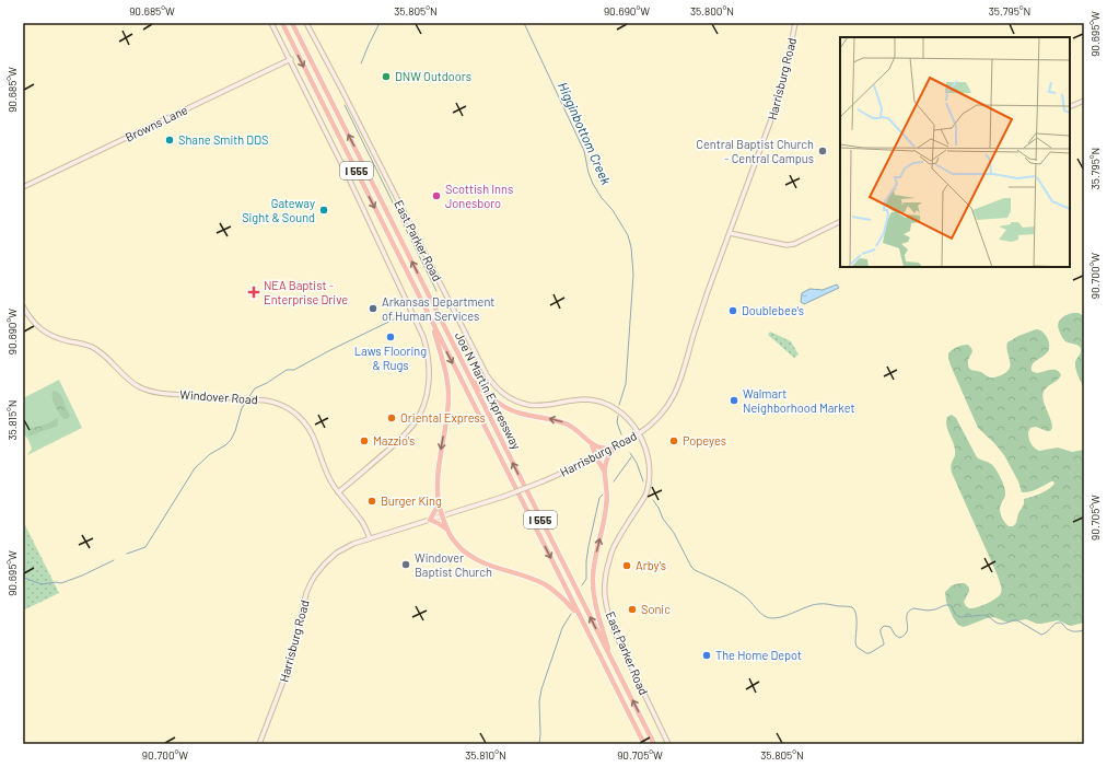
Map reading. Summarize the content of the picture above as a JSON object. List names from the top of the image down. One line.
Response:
{"streets":{"highway":["I 555","Joe N Martin Expressway"],"street":["Harrisburg Road","Browns Lane","East Parker Road","Windover Road"]},"crossings":[["Harrisburg Road","East Parker Road"],["Harrisburg Road","Windover Road"]],"water":["Higginbottom Creek"],"places":{"other":["DNW Outdoors","Shane Smith DDS","Central Baptist Church - Central Campus","Scottish Inns Jonesboro","Gateway Sight & Sound","Arkansas Department of Human Services","Doublebee's","Laws Flooring & Rugs","Walmart Neighborhood Market","Oriental Express","Mazzio's","Popeyes","Burger King","Windover Baptist Church","Arby's","Sonic","The Home Depot"],"health":["NEA Baptist - Enterprise Drive"]},"coordinates":["90.685°W","35.805°N","90.690°W","35.800°N","35.795°N","90.695°W","90.700°W","35.815°N","90.705°W","35.810°N"]}
